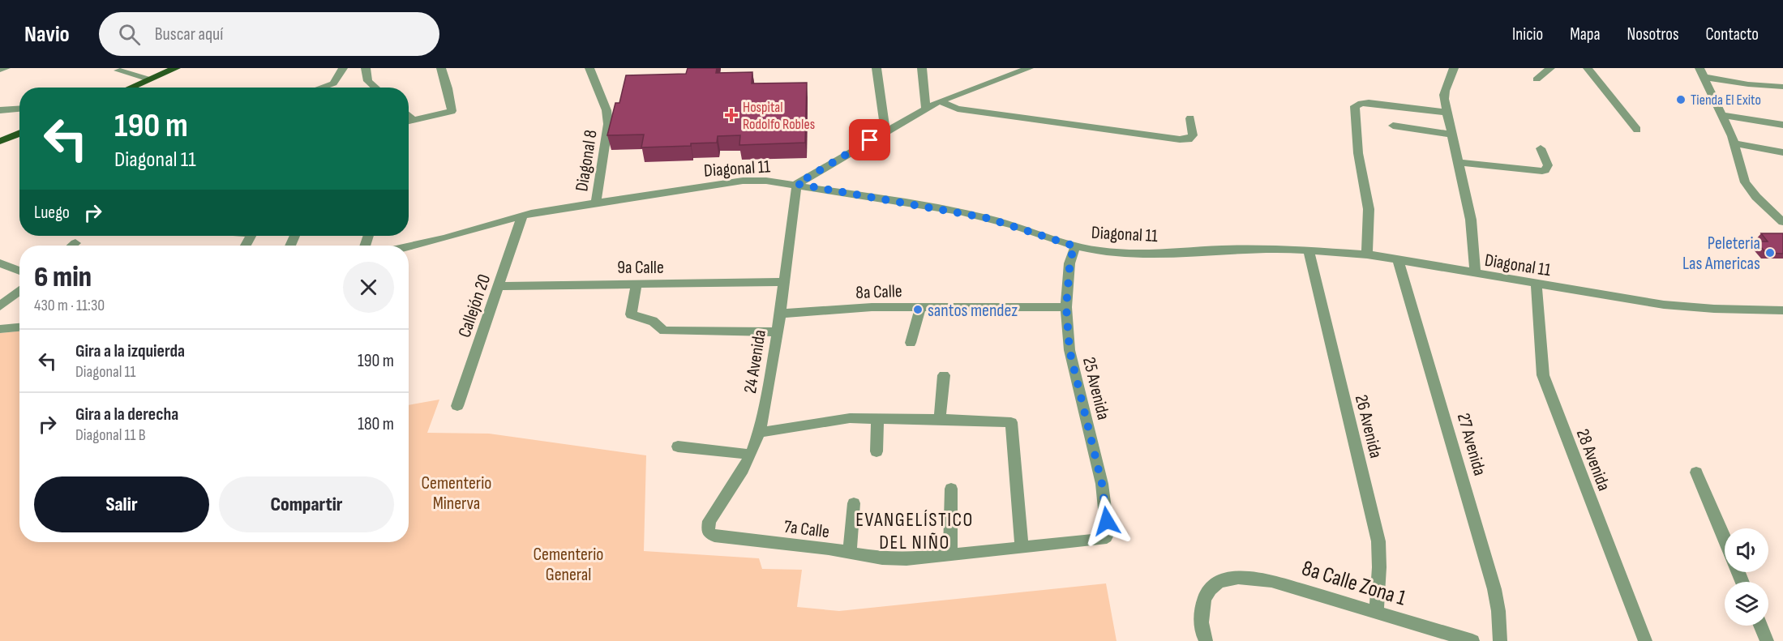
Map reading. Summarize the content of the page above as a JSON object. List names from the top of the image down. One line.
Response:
{"streets":{"street":["Diagonal 8","Diagonal 11","9a Calle","8a Calle","Callejón 20","24 Avenida","25 Avenida","26 Avenida","27 Avenida","28 Avenida","7a Calle","8a Calle Zona 1"]},"crossings":[["Diagonal 8","Diagonal 11"],["Diagonal 11","Callejón 20"],["Diagonal 11","24 Avenida"],["Diagonal 11","25 Avenida"],["Diagonal 11","26 Avenida"],["Diagonal 11","27 Avenida"],["Diagonal 11","28 Avenida"],["9a Calle","Callejón 20"],["9a Calle","24 Avenida"],["8a Calle","24 Avenida"],["8a Calle","25 Avenida"],["24 Avenida","7a Calle"],["25 Avenida","7a Calle"],["26 Avenida","8a Calle Zona 1"]],"districts":["EVANGELÍSTICO DEL NIÑO"],"parks":["Cementerio Minerva","Cementerio General"],"places":{"other":["Tienda El Exito","Peleteria Las Americas","santos mendez"],"health":["Hospital Rodolfo Robles"]},"page":{"header":"Navio","search":"Buscar aquí","nav":["Inicio","Mapa","Nosotros","Contacto"],"turn":["190 m","Diagonal 11"],"then":"Luego","heading":["6 min","430 m · 11:30"],"list":[{"name":"Gira a la izquierda","note":"Diagonal 11","value":"190 m"},{"name":"Gira a la derecha","note":"Diagonal 11 B","value":"180 m"}],"buttons":["Salir","Compartir"]}}
